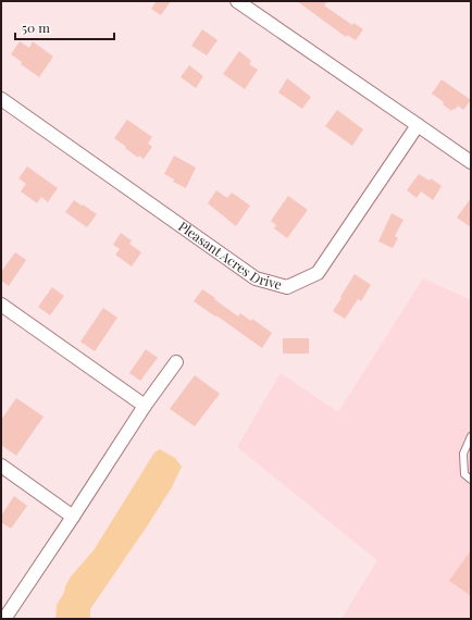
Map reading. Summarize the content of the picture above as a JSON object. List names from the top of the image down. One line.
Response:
{"streets":{"street":["Pleasant Acres Drive"]},"scale_bar":"50 m"}
